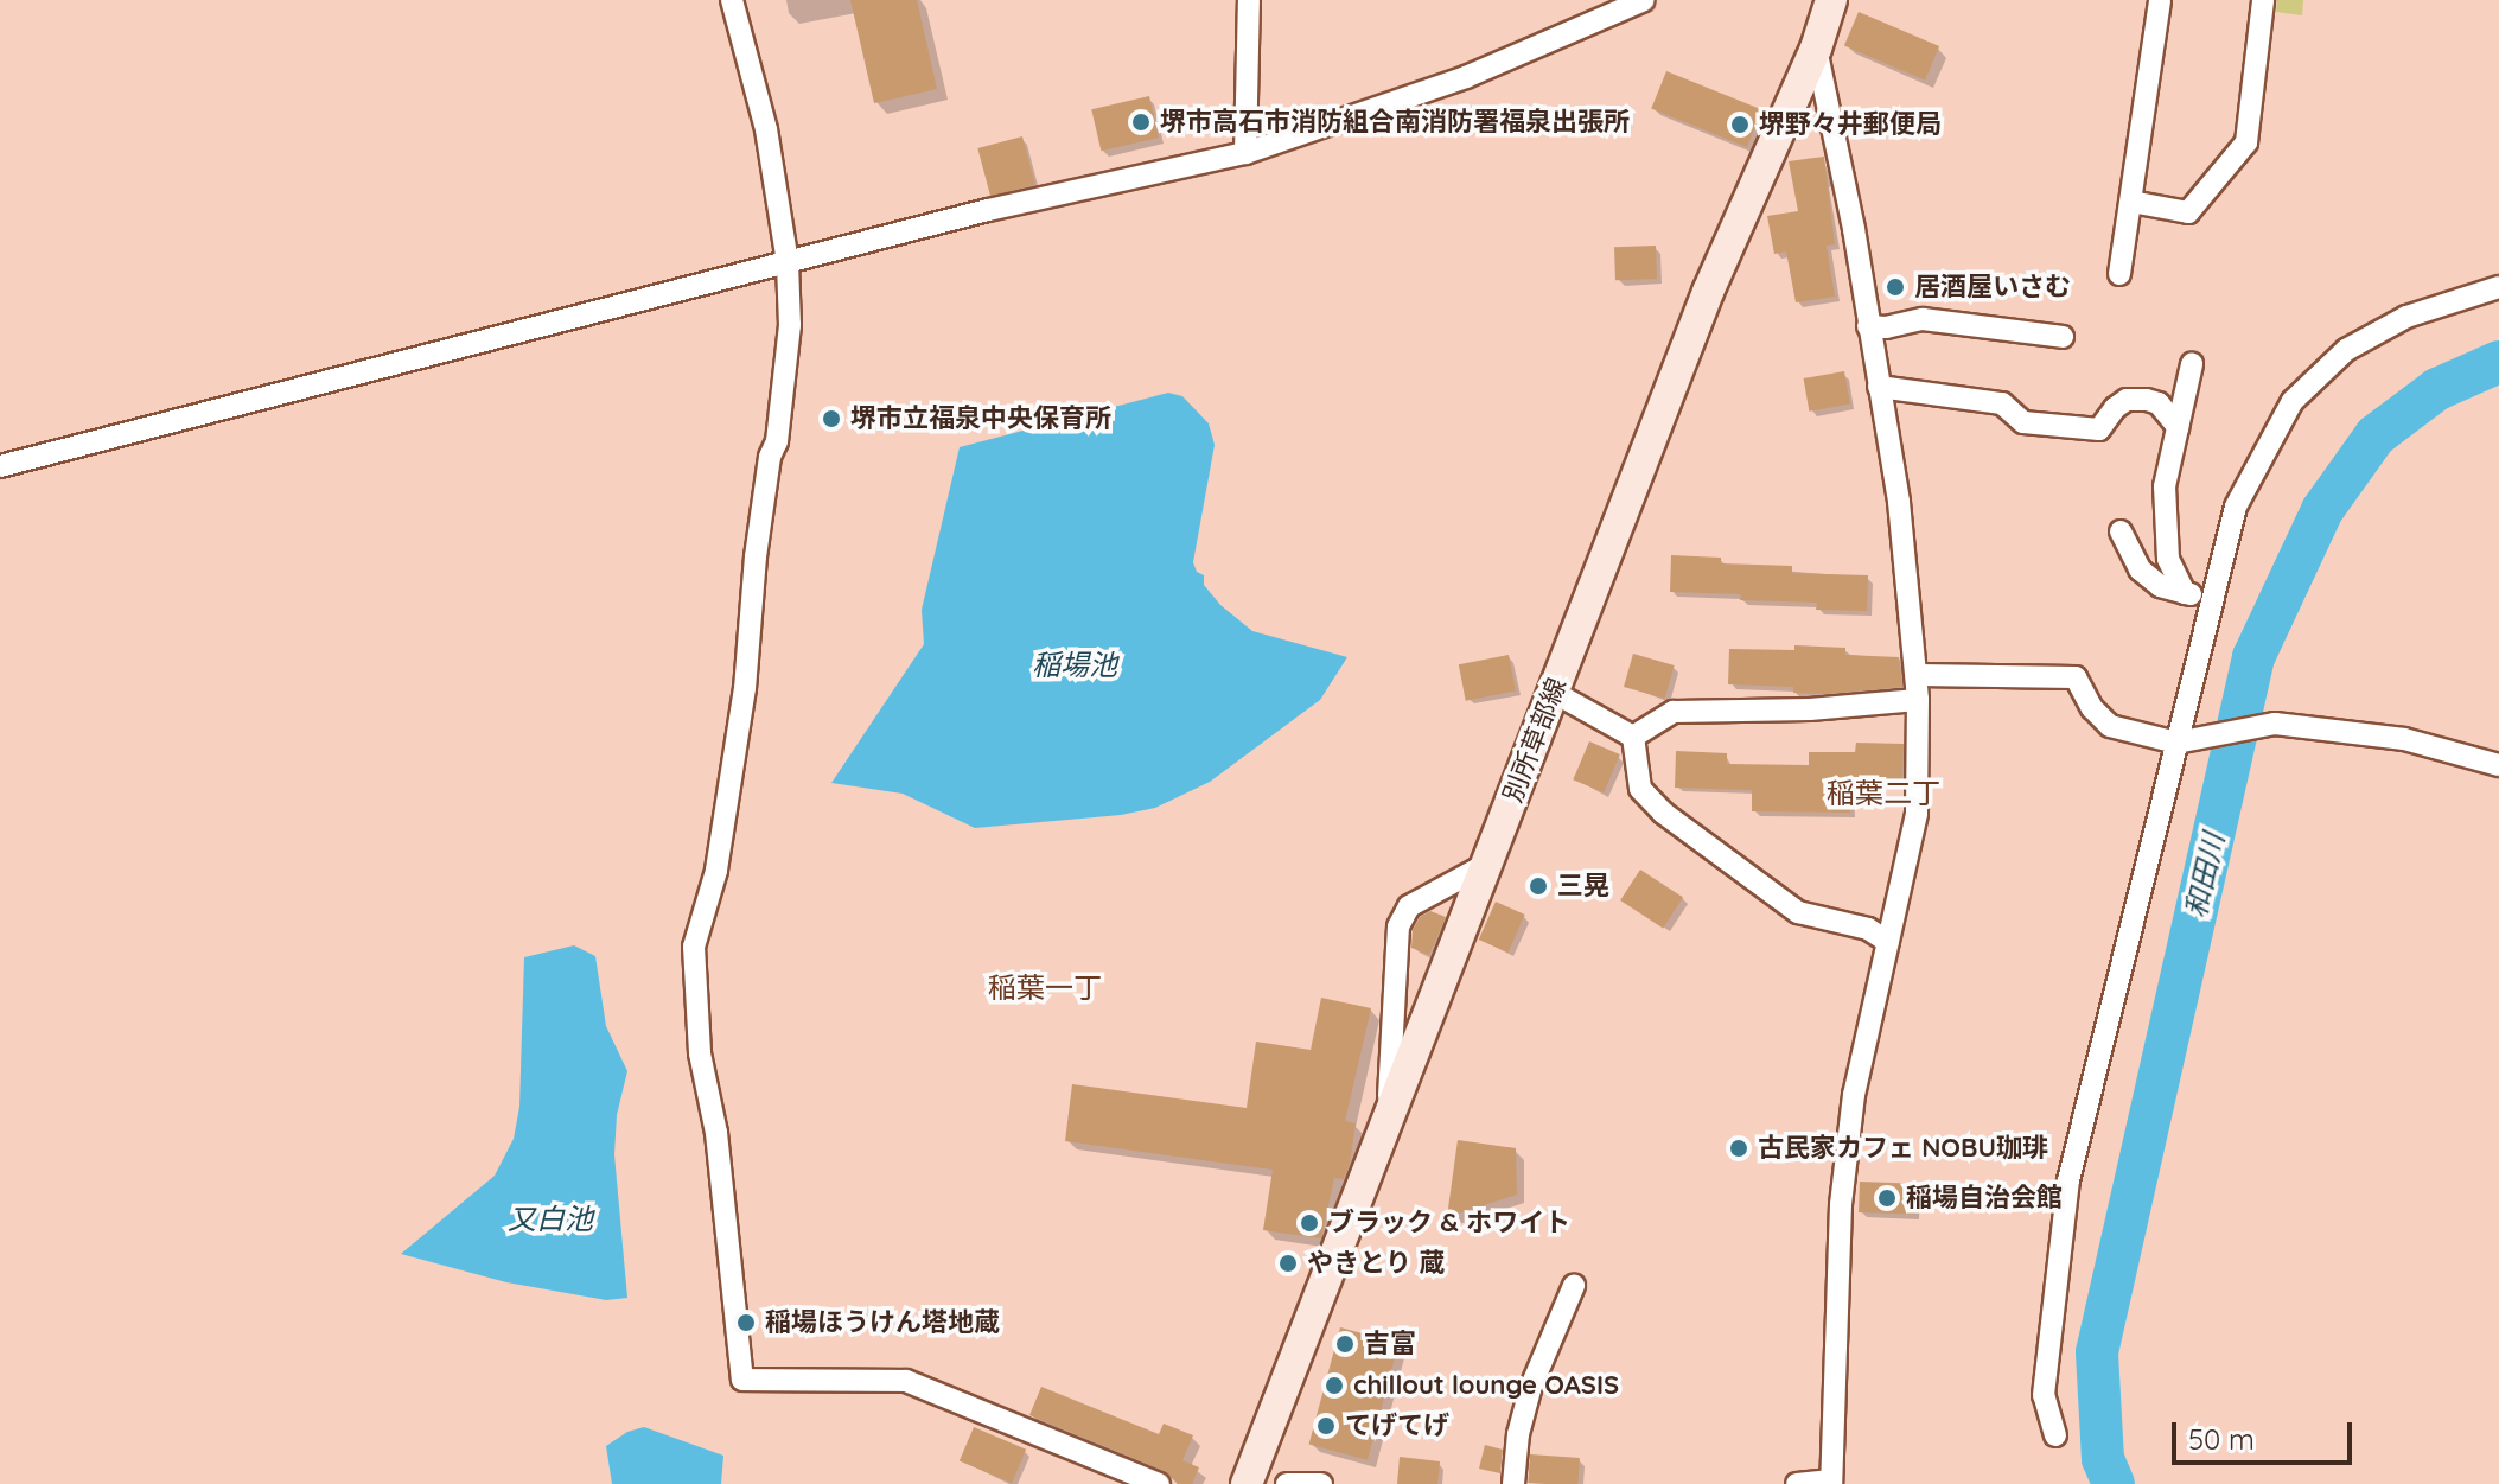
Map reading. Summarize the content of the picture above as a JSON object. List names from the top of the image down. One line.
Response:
{"streets":{"main road":["別所草部線"]},"districts":["稲葉二丁","稲葉一丁"],"water":["稲場池","和田川","又白池"],"places":["堺市高石市消防組合南消防署福泉出張所","堺野々井郵便局","居酒屋いさむ","堺市立福泉中央保育所","三晃","古民家カフェ NOBU珈琲","稲場自治会館","ブラック & ホワイト","やきとり 蔵","稲場ほうけん塔地蔵","吉富","chillout lounge OASIS","てげてげ"],"scale_bar":"50 m"}
